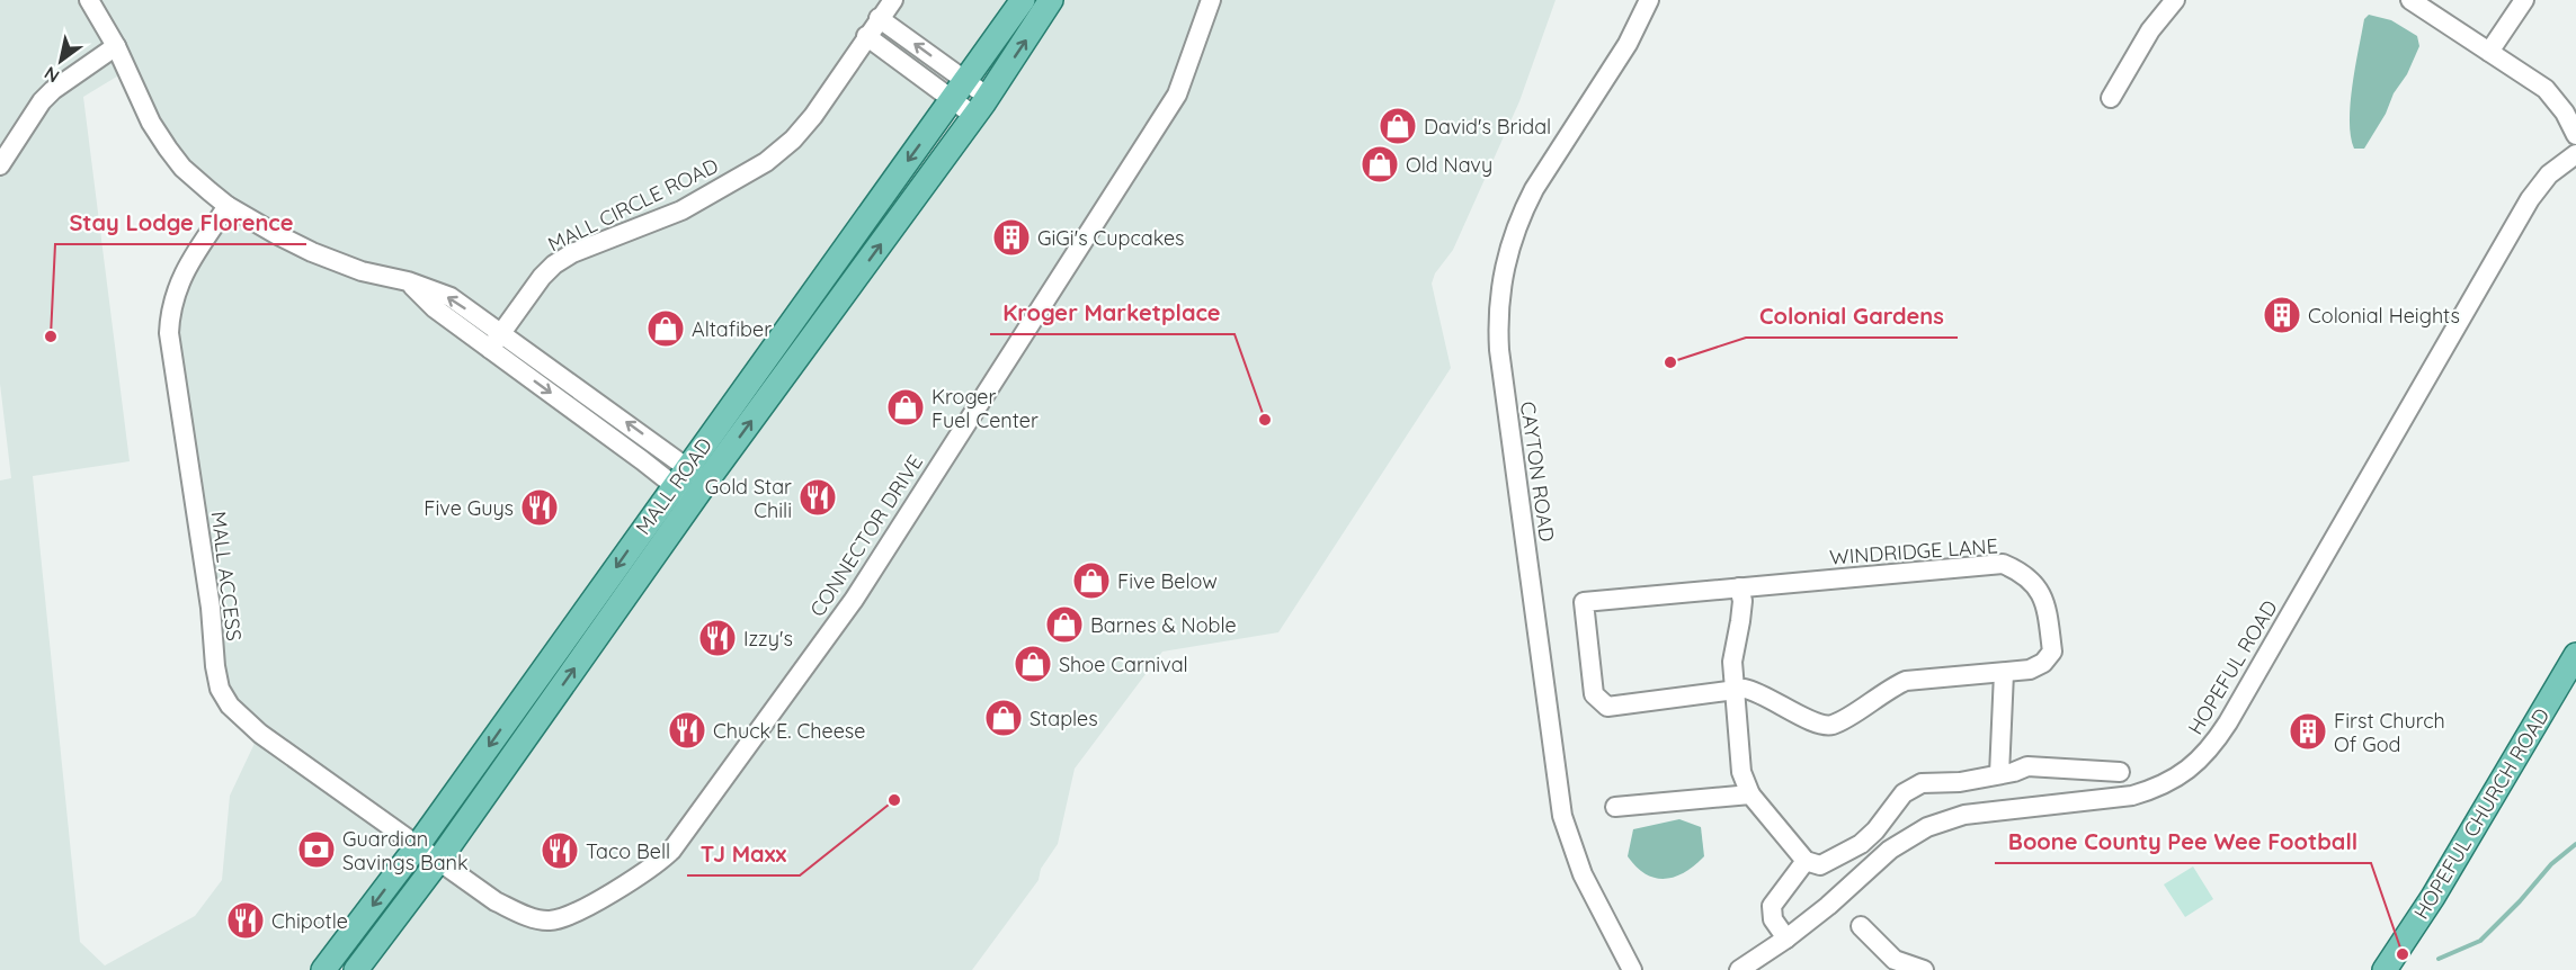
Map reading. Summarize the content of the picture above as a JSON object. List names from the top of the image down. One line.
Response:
{"streets":{"main road":["MALL ROAD","HOPEFUL CHURCH ROAD"],"street":["MALL CIRCLE ROAD","CAYTON ROAD","CONNECTOR DRIVE","WINDRIDGE LANE","MALL ACCESS","HOPEFUL ROAD"]},"crossings":[["MALL ROAD","CONNECTOR DRIVE"],["MALL ROAD","MALL ACCESS"],["CONNECTOR DRIVE","MALL ACCESS"]],"places":{"shop":["David's Bridal","Old Navy","Altafiber","Kroger Fuel Center","Five Below","Barnes & Noble","Shoe Carnival","Staples"],"building":["GiGi's Cupcakes","Colonial Heights","First Church Of God"],"other":["Stay Lodge Florence","Colonial Gardens","Kroger Marketplace","TJ Maxx","Boone County Pee Wee Football"],"restaurant":["Gold Star Chili","Five Guys","Izzy's","Chuck E. Cheese","Taco Bell","Chipotle"],"bank":["Guardian Savings Bank"]},"north":"bottom left"}
